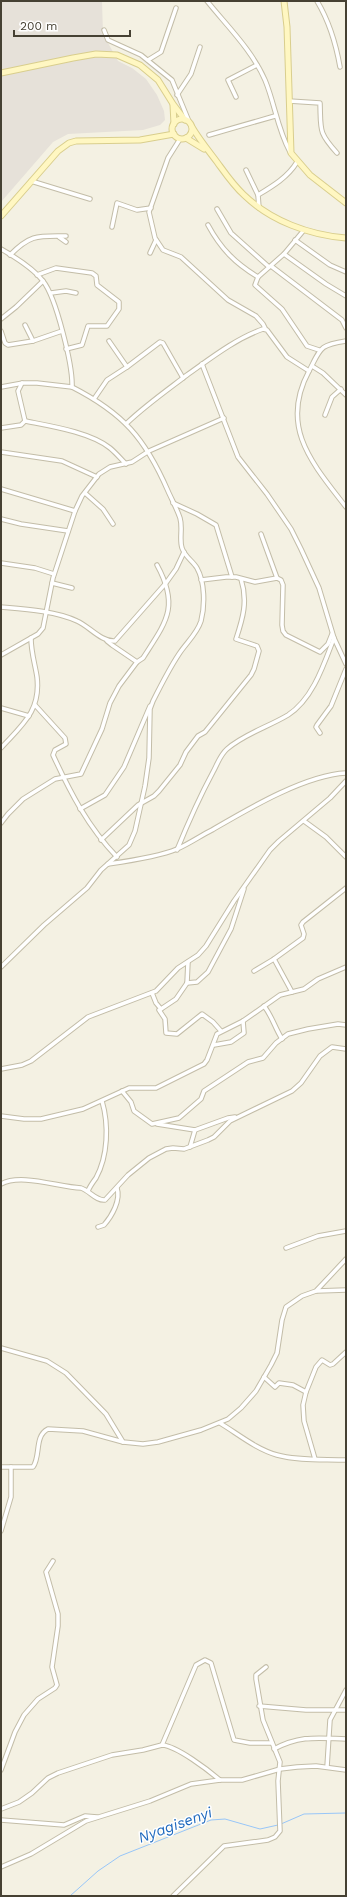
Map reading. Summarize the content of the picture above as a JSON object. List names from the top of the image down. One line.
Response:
{"water":["Nyagisenyi"],"scale_bar":"200 m"}
